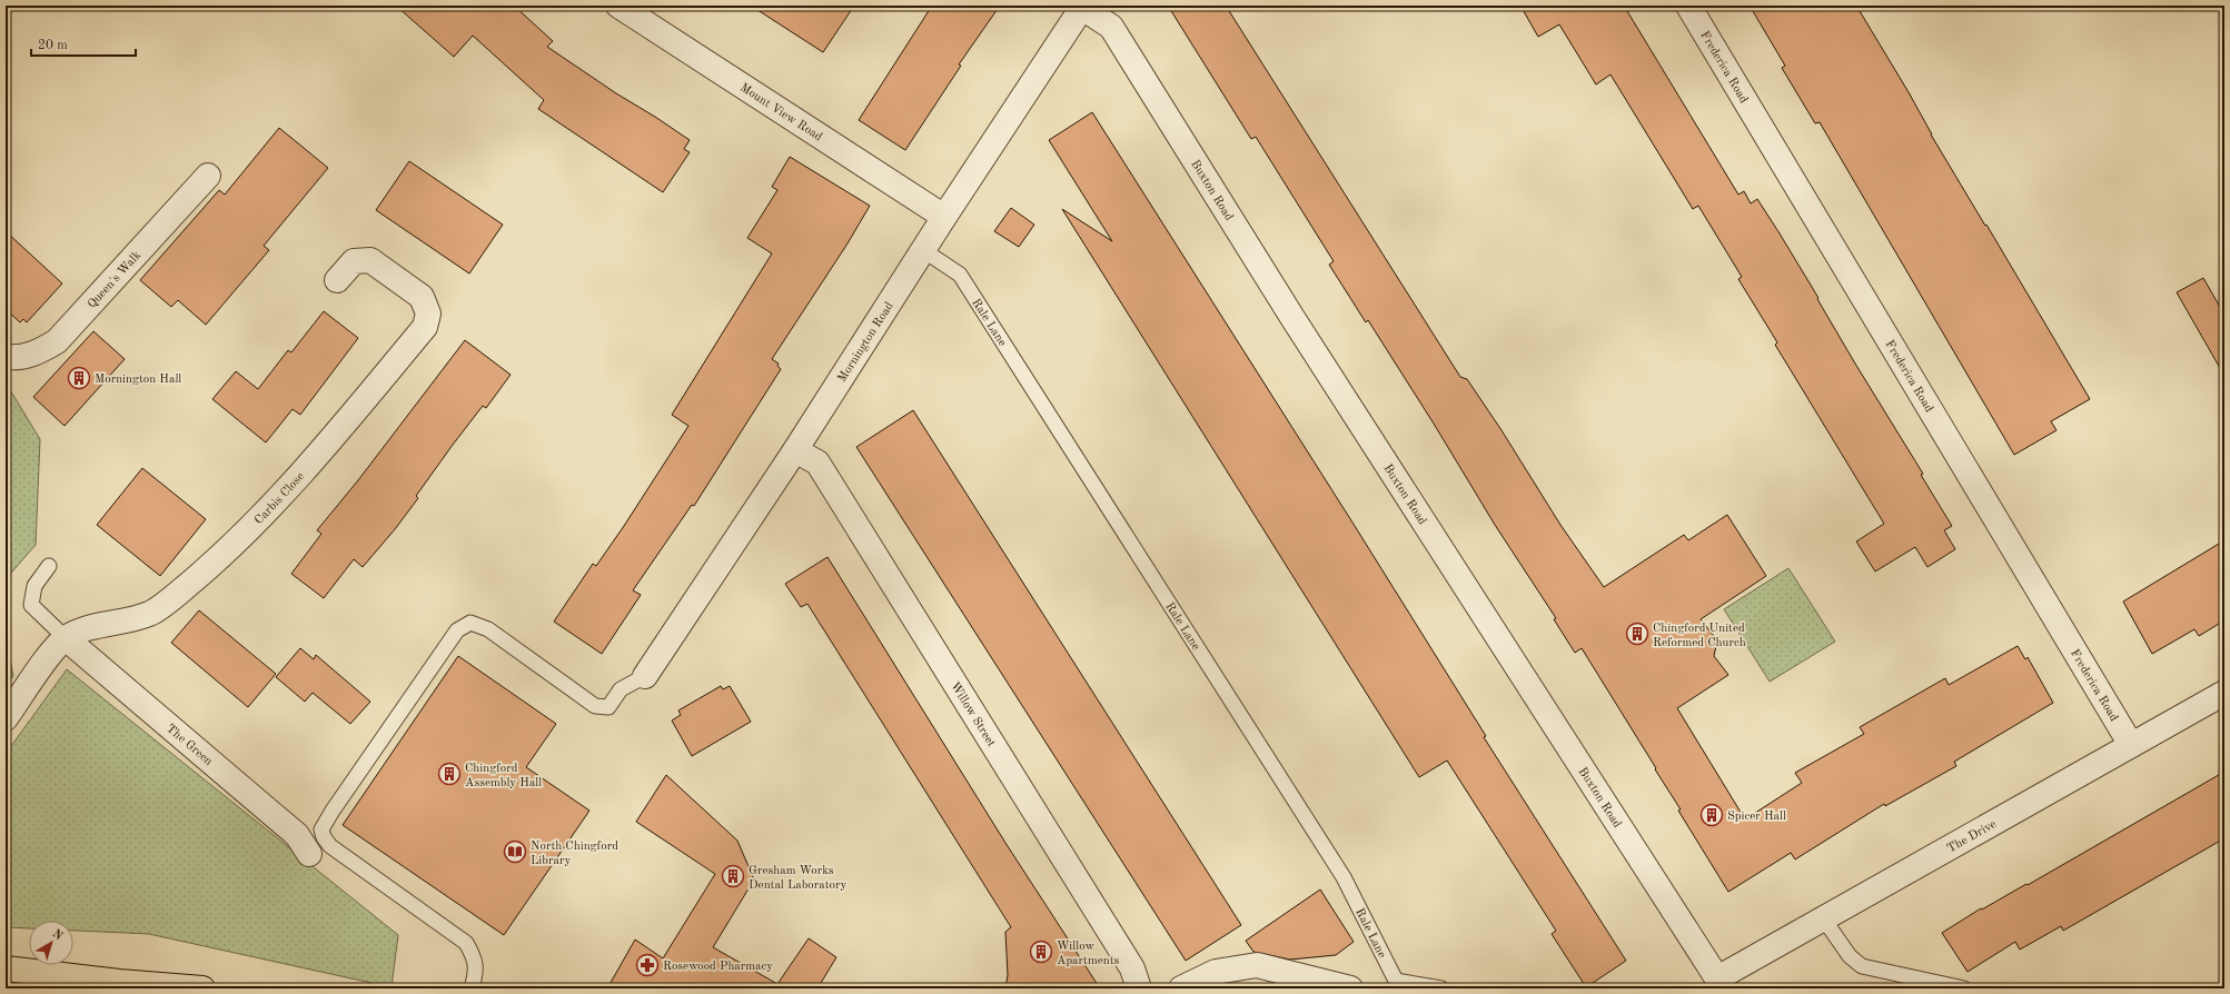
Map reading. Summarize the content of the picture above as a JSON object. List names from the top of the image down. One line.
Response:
{"streets":{"street":["Frederica Road","Mount View Road","Buxton Road","Queen's Walk","Mornington Road","Carbis Close","Willow Street","The Green","The Drive"],"lane":["Rale Lane"]},"crossings":[["Frederica Road","The Drive"],["Mount View Road","Mornington Road"],["Buxton Road","Mornington Road"],["Buxton Road","The Drive"],["Rale Lane","Mornington Road"],["Mornington Road","Willow Street"],["Carbis Close","The Green"]],"places":{"building":["Mornington Hall","Chingford United Reformed Church","Chingford Assembly Hall","Spicer Hall","Gresham Works Dental Laboratory","Willow Apartments"],"library":["North Chingford Library"],"pharmacy":["Rosewood Pharmacy"]},"scale_bar":"20 m","north":"top right"}
